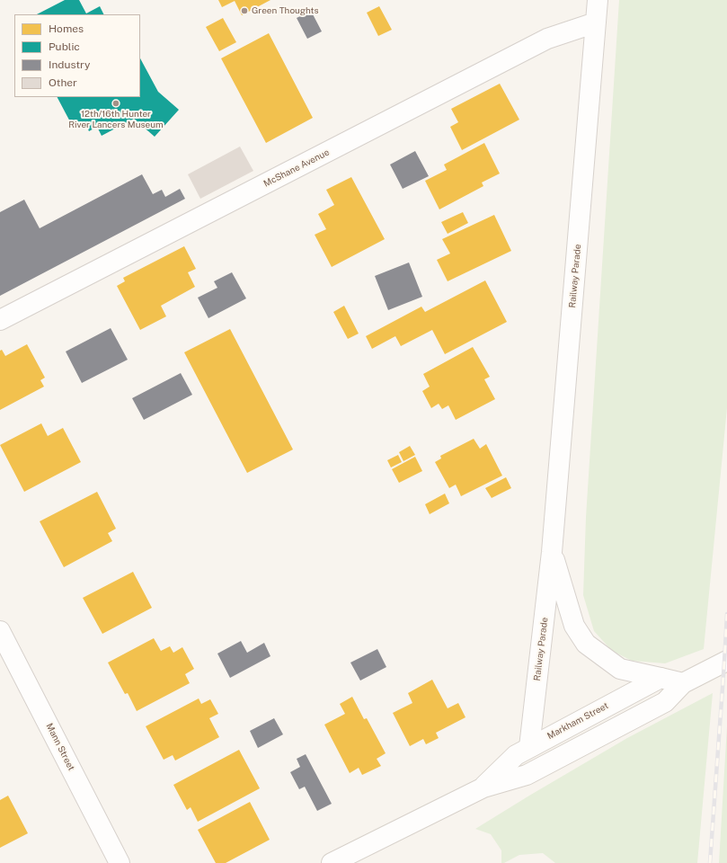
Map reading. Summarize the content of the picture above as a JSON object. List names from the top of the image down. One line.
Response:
{"streets":{"street":["McShane Avenue","Railway Parade","Markham Street","Mann Street"]},"crossings":[["McShane Avenue","Railway Parade"],["Railway Parade","Markham Street"]],"places":["Green Thoughts","12th/16th Hunter River Lancers Museum"],"legend":["Homes","Public","Industry","Other"]}
